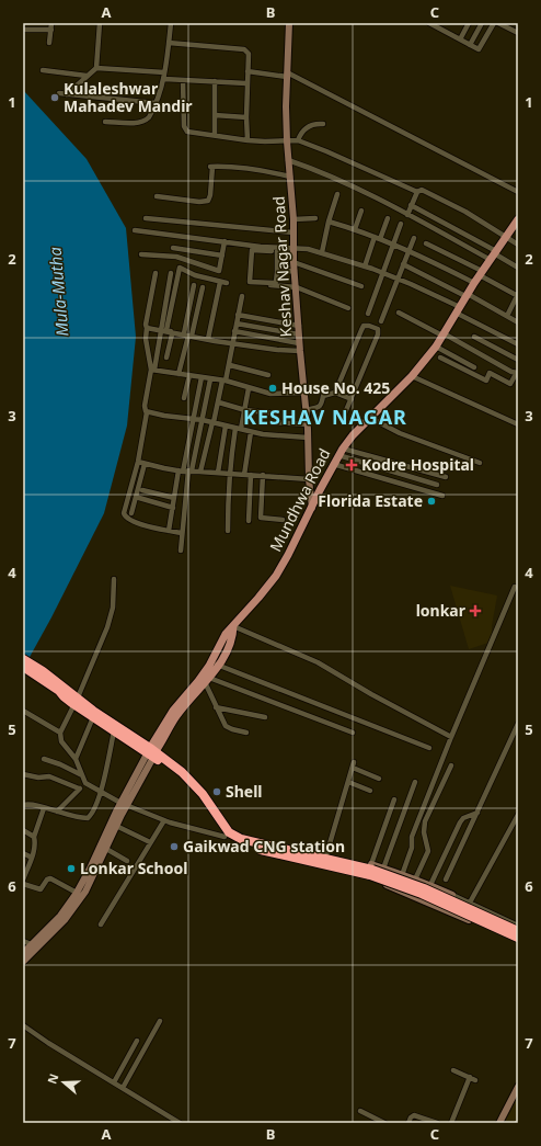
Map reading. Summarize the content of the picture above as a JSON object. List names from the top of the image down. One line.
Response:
{"streets":{"main road":["Mundhwa Road"],"street":["Keshav Nagar Road"]},"crossings":[["Keshav Nagar Road","Mundhwa Road"]],"districts":["KESHAV NAGAR"],"water":["Mula-Mutha"],"places":{"other":["Kulaleshwar Mahadev Mandir","House No. 425","Florida Estate","Shell","Gaikwad CNG station","Lonkar School"],"health":["Kodre Hospital","lonkar"]},"north":"left","grid":{"columns":["A","B","C"],"rows":["1","2","3","4","5","6","7"]}}
